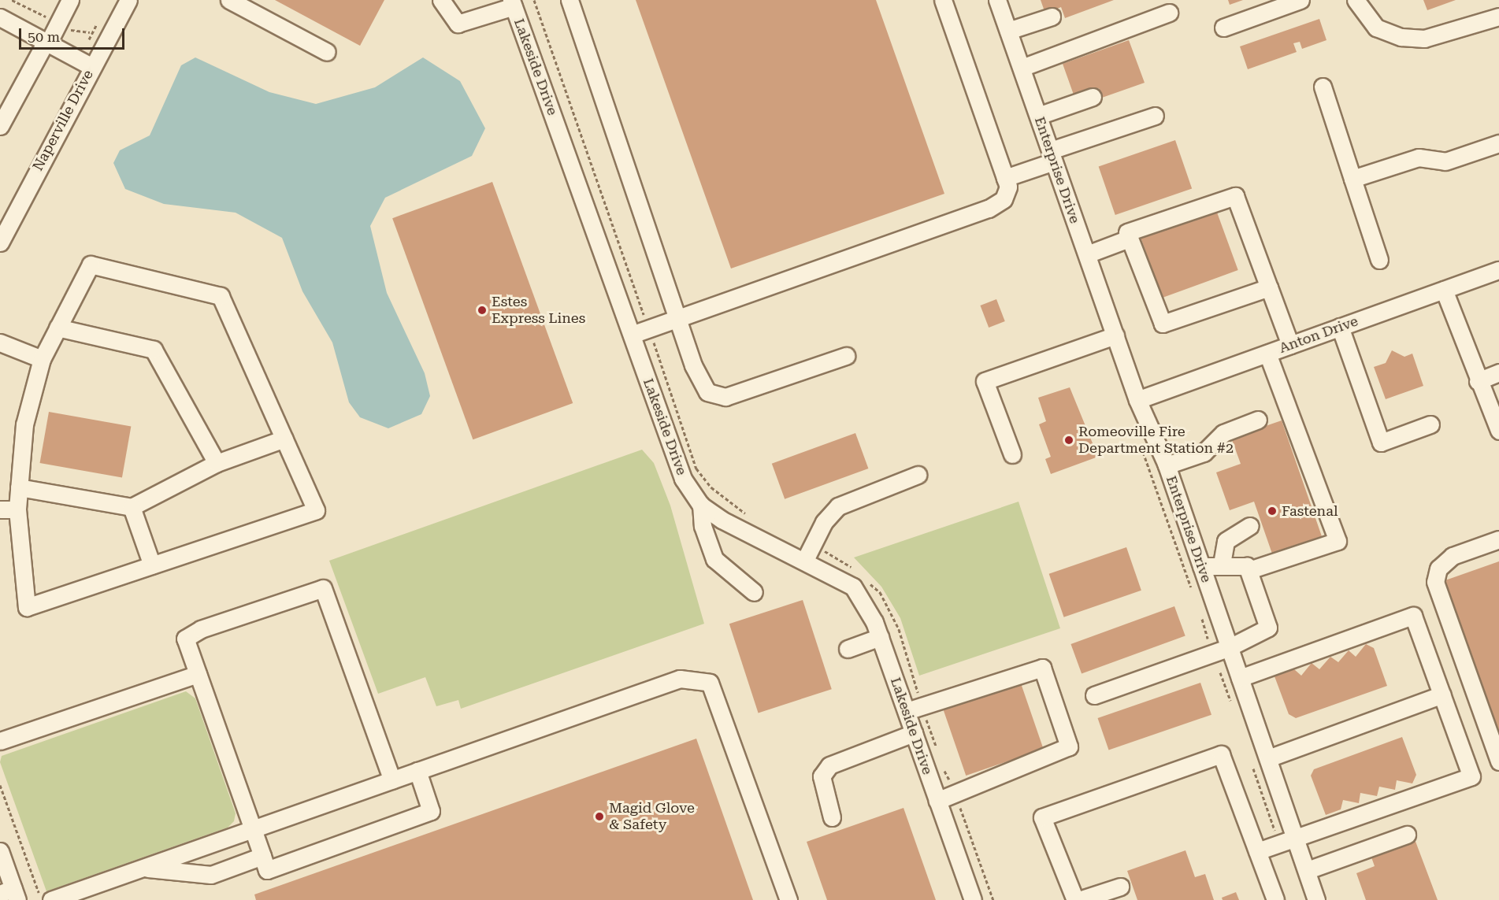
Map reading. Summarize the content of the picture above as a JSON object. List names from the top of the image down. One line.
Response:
{"streets":{"street":["Lakeside Drive","Naperville Drive","Enterprise Drive","Anton Drive"]},"crossings":[["Enterprise Drive","Anton Drive"]],"places":["Estes Express Lines","Romeoville Fire Department Station #2","Fastenal","Magid Glove & Safety"],"scale_bar":"50 m"}
